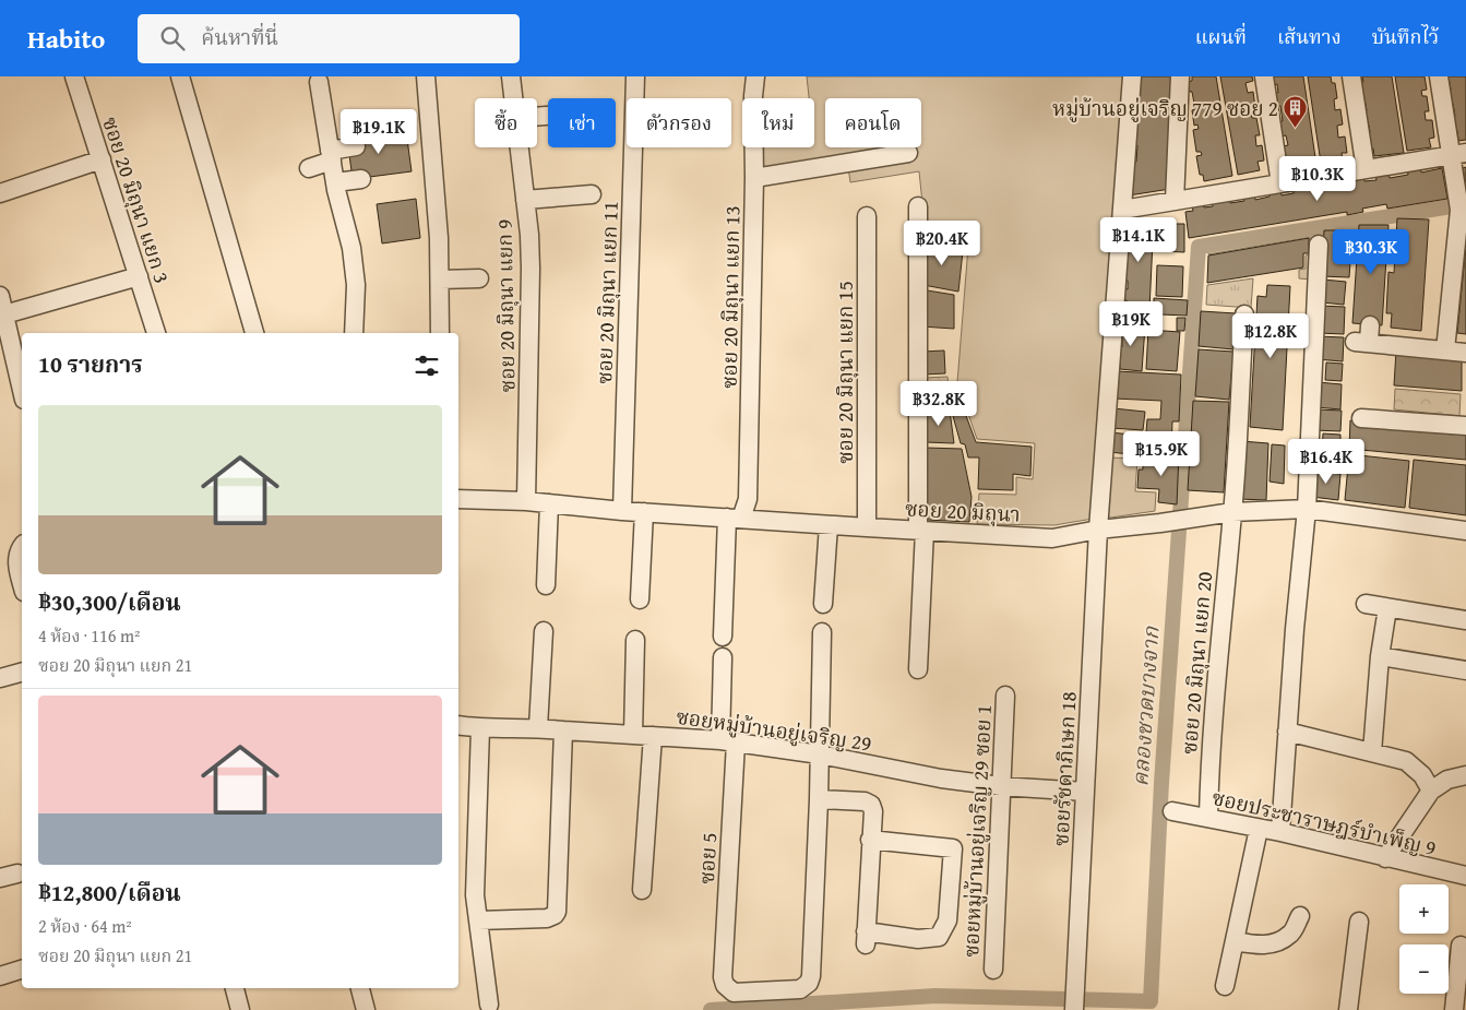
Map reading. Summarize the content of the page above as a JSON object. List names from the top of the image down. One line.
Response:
{"streets":{"street":["ซอย 20 มิถุนา แยก 3","ซอย 20 มิถุนา แยก 11","ซอย 20 มิถุนา แยก 13","ซอย 20 มิถุนา แยก 9","ซอย 20 มิถุนา แยก 15","ซอย 20 มิถุนา","ซอย 20 มิถุนา แยก 20","ซอยหมู่บ้านอยู่เจริญ 29","ซอยรัชดาภิเษก 18","ซอยประชาราษฎร์บำเพ็ญ 9","ซอยหมู่บ้านอยู่เจริญ 29 ซอย 1","ซอย 5"]},"crossings":[["ซอย 20 มิถุนา แยก 11","ซอย 20 มิถุนา"],["ซอย 20 มิถุนา แยก 13","ซอย 20 มิถุนา"],["ซอย 20 มิถุนา แยก 9","ซอย 20 มิถุนา"],["ซอย 20 มิถุนา แยก 15","ซอย 20 มิถุนา"],["ซอย 20 มิถุนา","ซอย 20 มิถุนา แยก 20"],["ซอย 20 มิถุนา","ซอยรัชดาภิเษก 18"],["ซอย 20 มิถุนา แยก 20","ซอยประชาราษฎร์บำเพ็ญ 9"],["ซอยหมู่บ้านอยู่เจริญ 29","ซอยรัชดาภิเษก 18"],["ซอยหมู่บ้านอยู่เจริญ 29","ซอยหมู่บ้านอยู่เจริญ 29 ซอย 1"],["ซอยหมู่บ้านอยู่เจริญ 29","ซอย 5"]],"water":["คลองชวดบางจาก"],"places":{"building":["หมู่บ้านอยู่เจริญ 779 ซอย 2"]},"page":{"header":"Habito","search":"ค้นหาที่นี่","nav":["แผนที่","เส้นทาง","บันทึกไว้"],"chip":["ซื้อ","เช่า","ตัวกรอง","ใหม่","คอนโด"],"price":["฿19.1K","฿10.3K","฿14.1K","฿20.4K","฿30.3K","฿19K","฿12.8K","฿32.8K","฿15.9K","฿16.4K"],"heading":"10 รายการ","list":[{"name":"฿30,300/เดือน","note":"4 ห้อง · 116 m² · ซอย 20 มิถุนา แยก 21"},{"name":"฿12,800/เดือน","note":"2 ห้อง · 64 m² · ซอย 20 มิถุนา แยก 21"}],"map_buttons":["+","−"]}}
